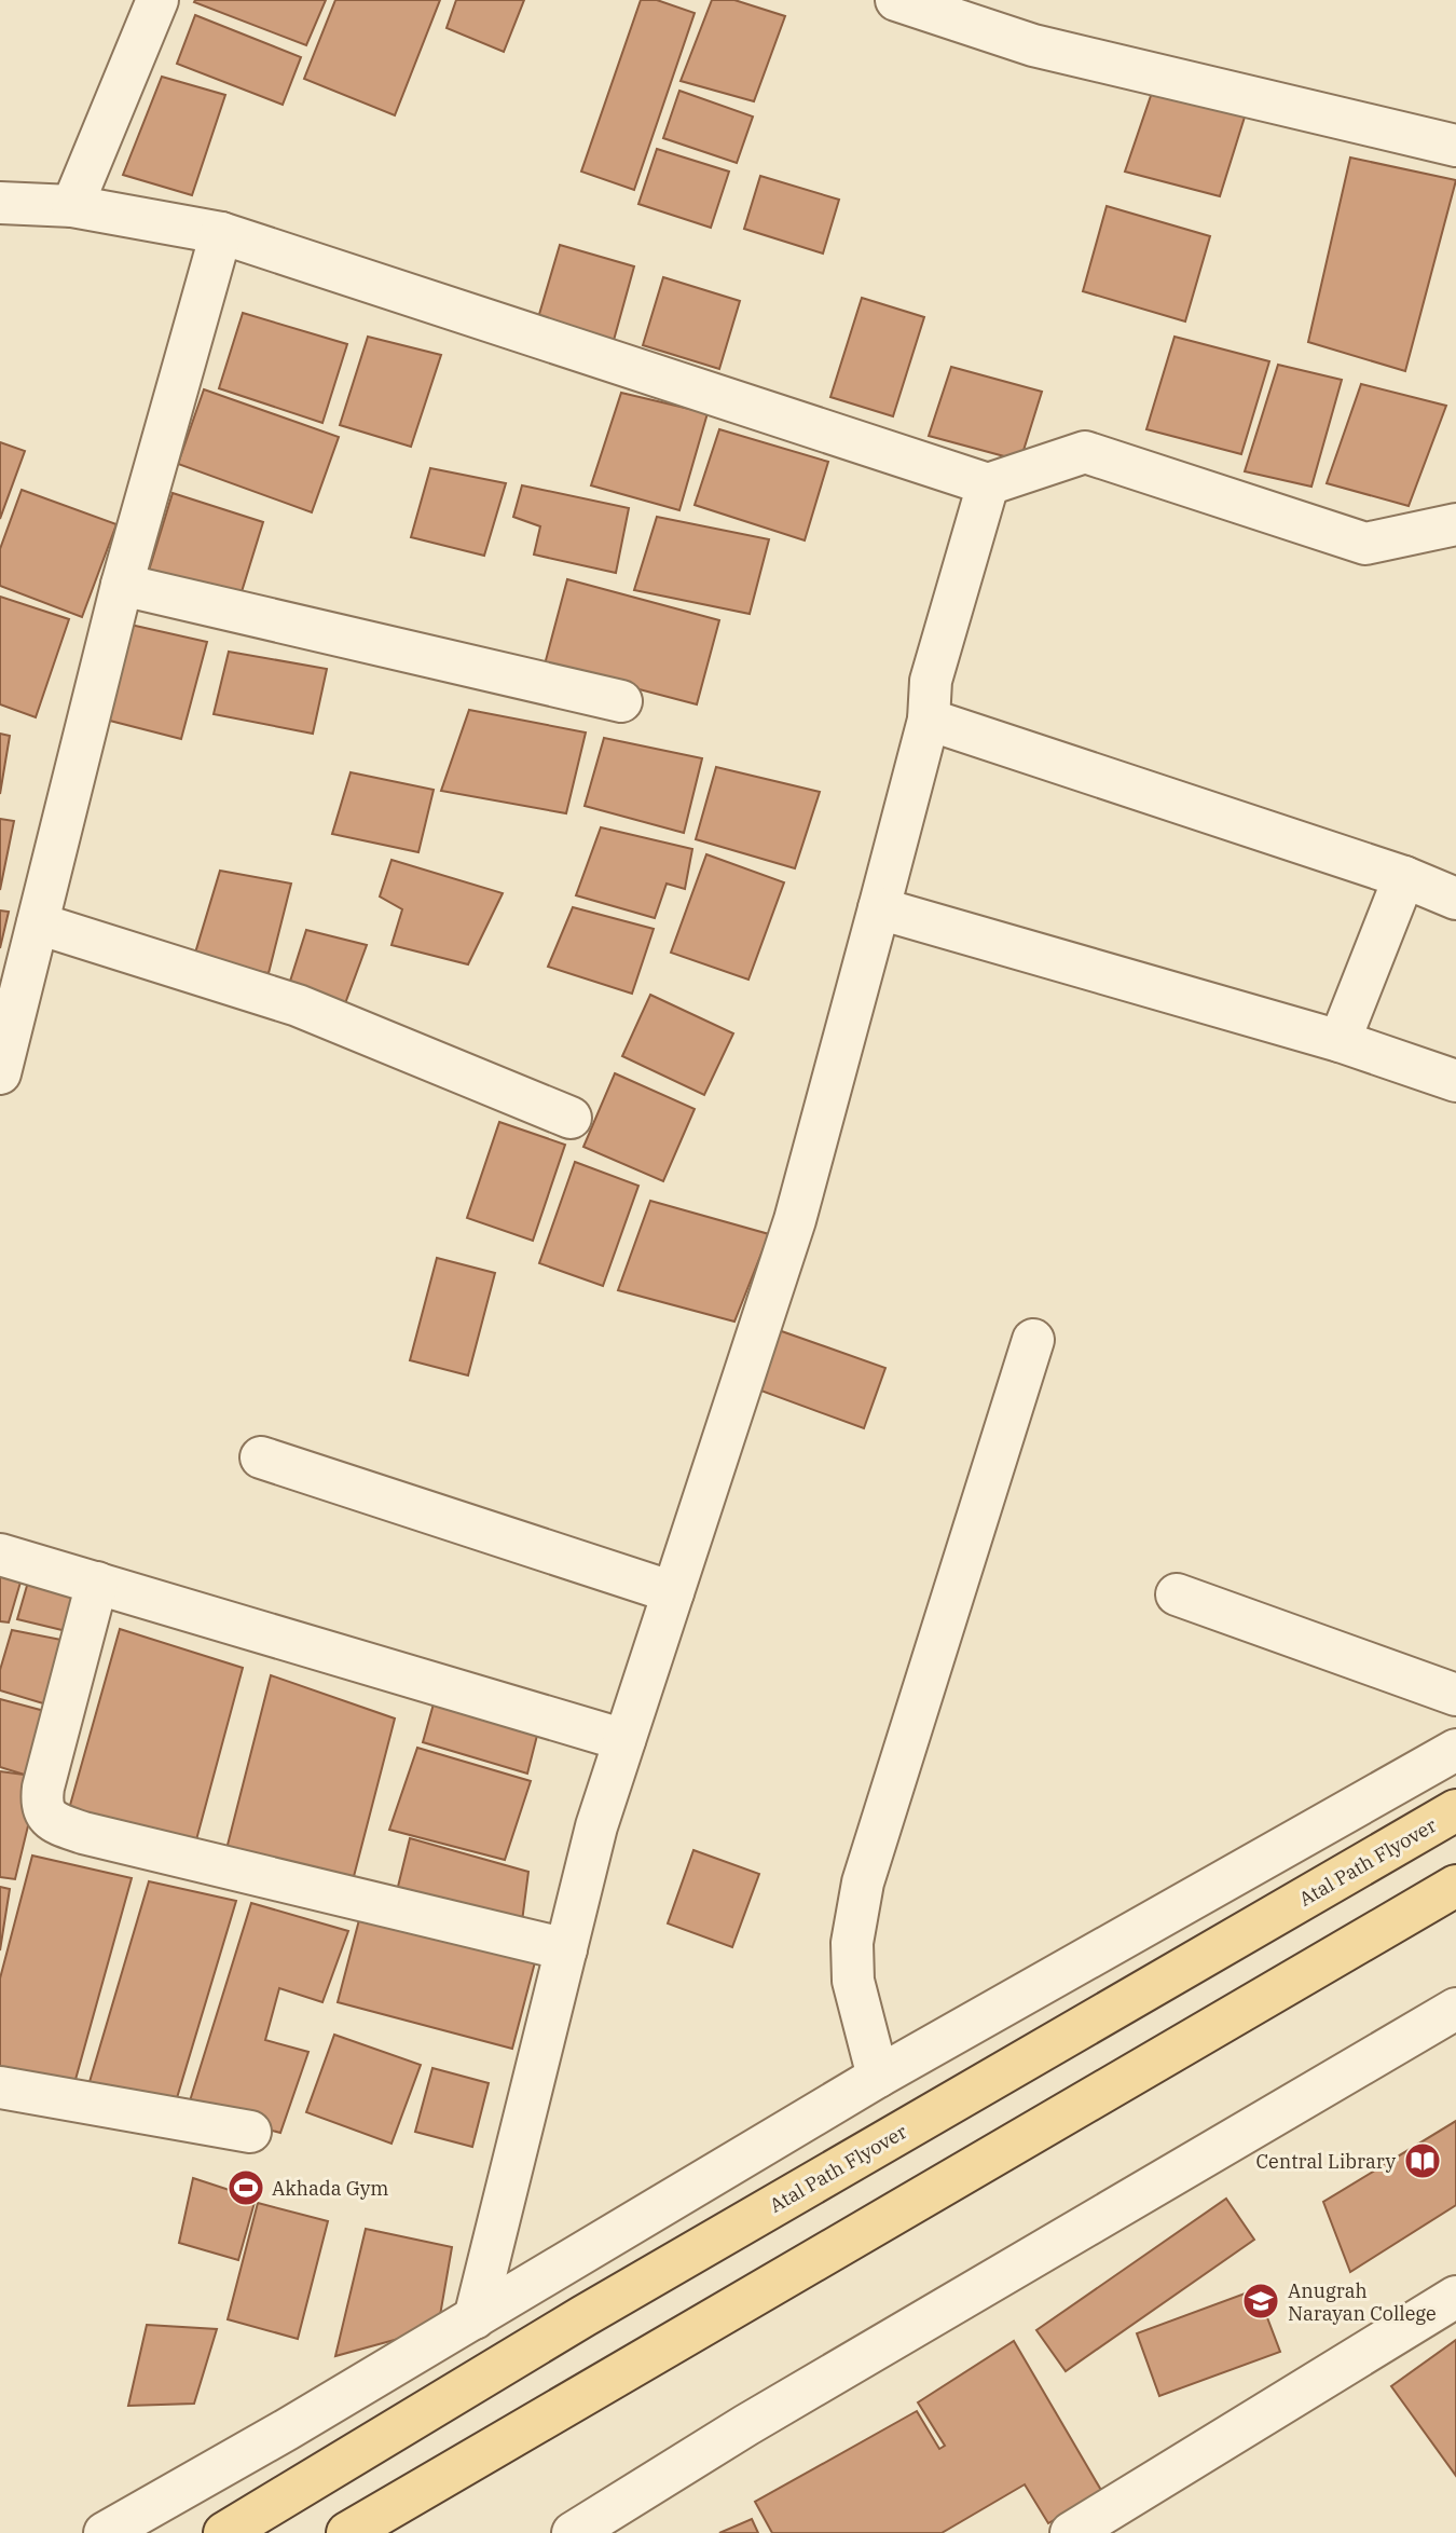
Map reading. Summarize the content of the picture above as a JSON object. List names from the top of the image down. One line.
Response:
{"streets":{"main road":["Atal Path Flyover"]},"places":{"library":["Central Library"],"sports":["Akhada Gym"],"school or university":["Anugrah Narayan College"]}}
